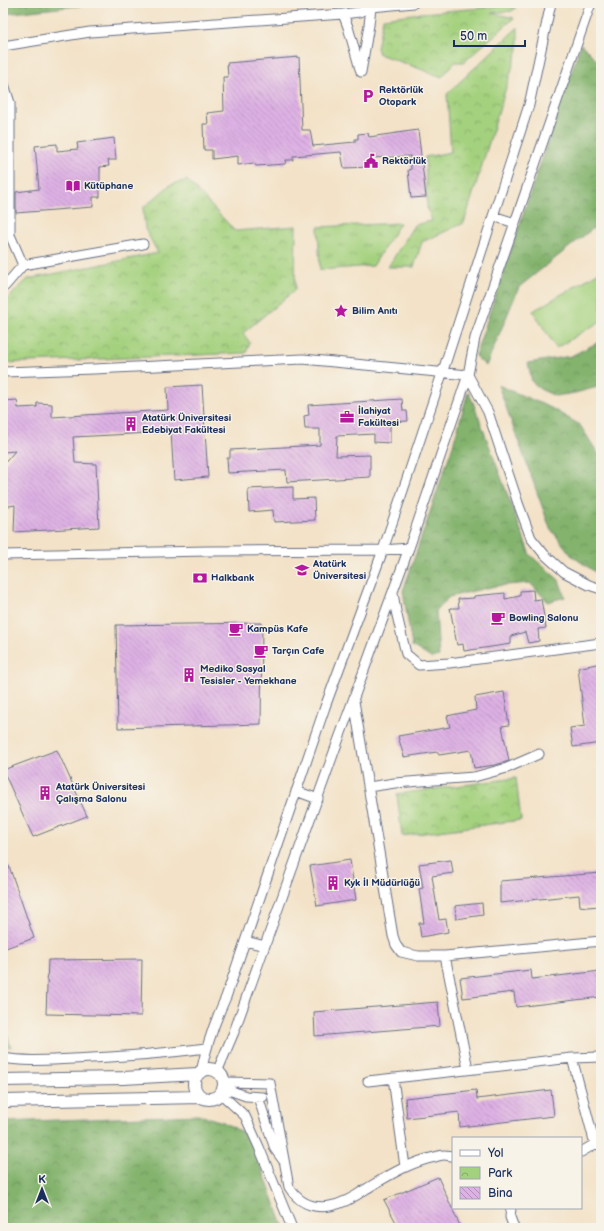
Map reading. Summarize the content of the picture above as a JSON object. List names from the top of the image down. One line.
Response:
{"places":{"parking":["Rektörlük Otopark"],"public building":["Rektörlük"],"library":["Kütüphane"],"place":["Bilim Anıtı"],"office":["İlahiyat Fakültesi"],"building":["Atatürk Üniversitesi Edebiyat Fakültesi","Mediko Sosyal Tesisler - Yemekhane","Atatürk Üniversitesi Çalışma Salonu","Kyk İl Müdürlüğü"],"school or university":["Atatürk Üniversitesi"],"bank":["Halkbank"],"cafe":["Bowling Salonu","Kampüs Kafe","Tarçın Cafe"]},"legend":["Yol","Park","Bina"],"scale_bar":"50 m","north":"top"}
